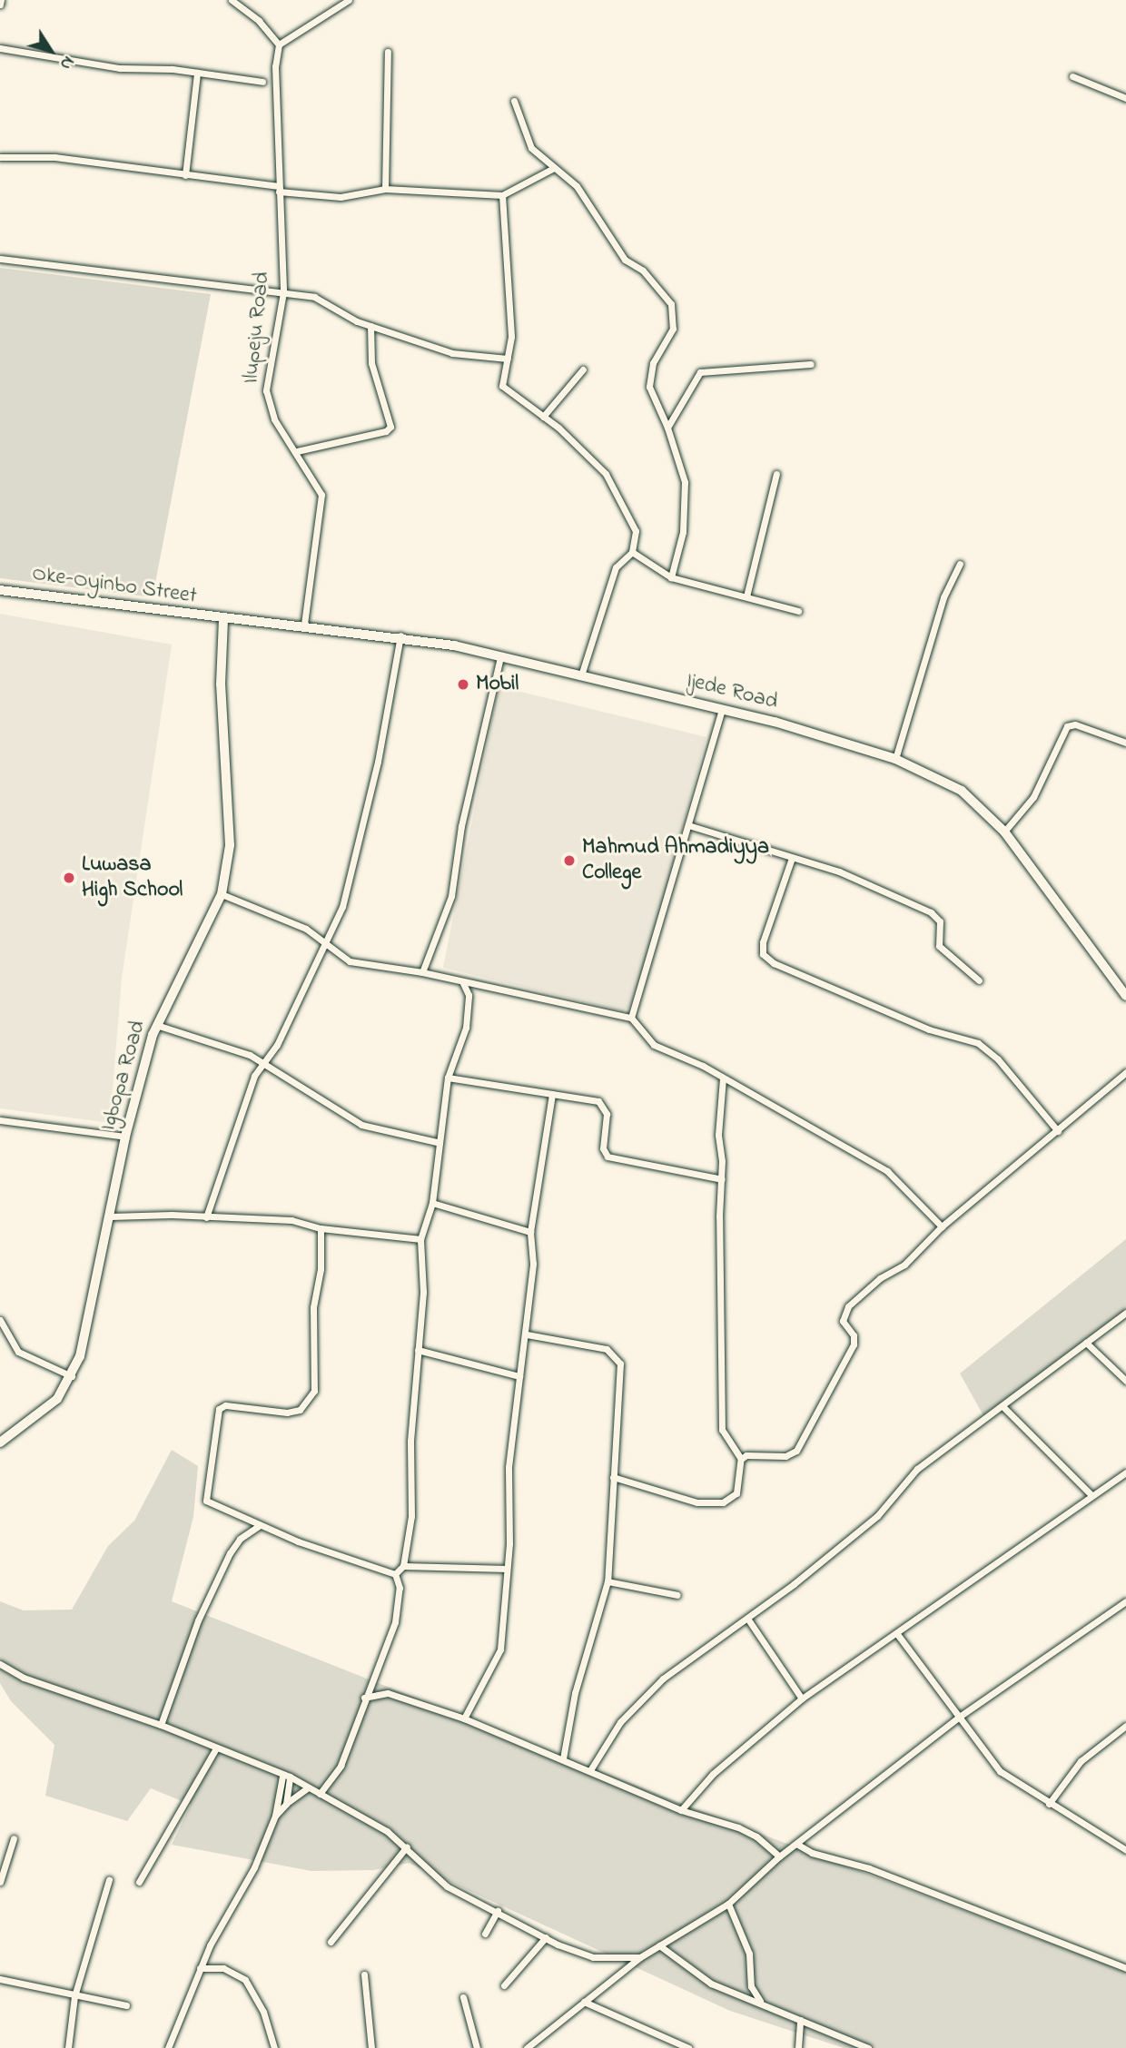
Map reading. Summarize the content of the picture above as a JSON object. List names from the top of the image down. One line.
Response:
{"streets":{"main road":["Oke-Oyinbo Street","Ijede Road"],"street":["Ilupeju Road","Igbopa Road"]},"crossings":[["Ilupeju Road","Ijede Road"],["Oke-Oyinbo Street","Ijede Road"],["Oke-Oyinbo Street","Igbopa Road"],["Ijede Road","Igbopa Road"]],"places":["Mobil","Mahmud Ahmadiyya College","Luwasa High School"],"north":"bottom right"}
